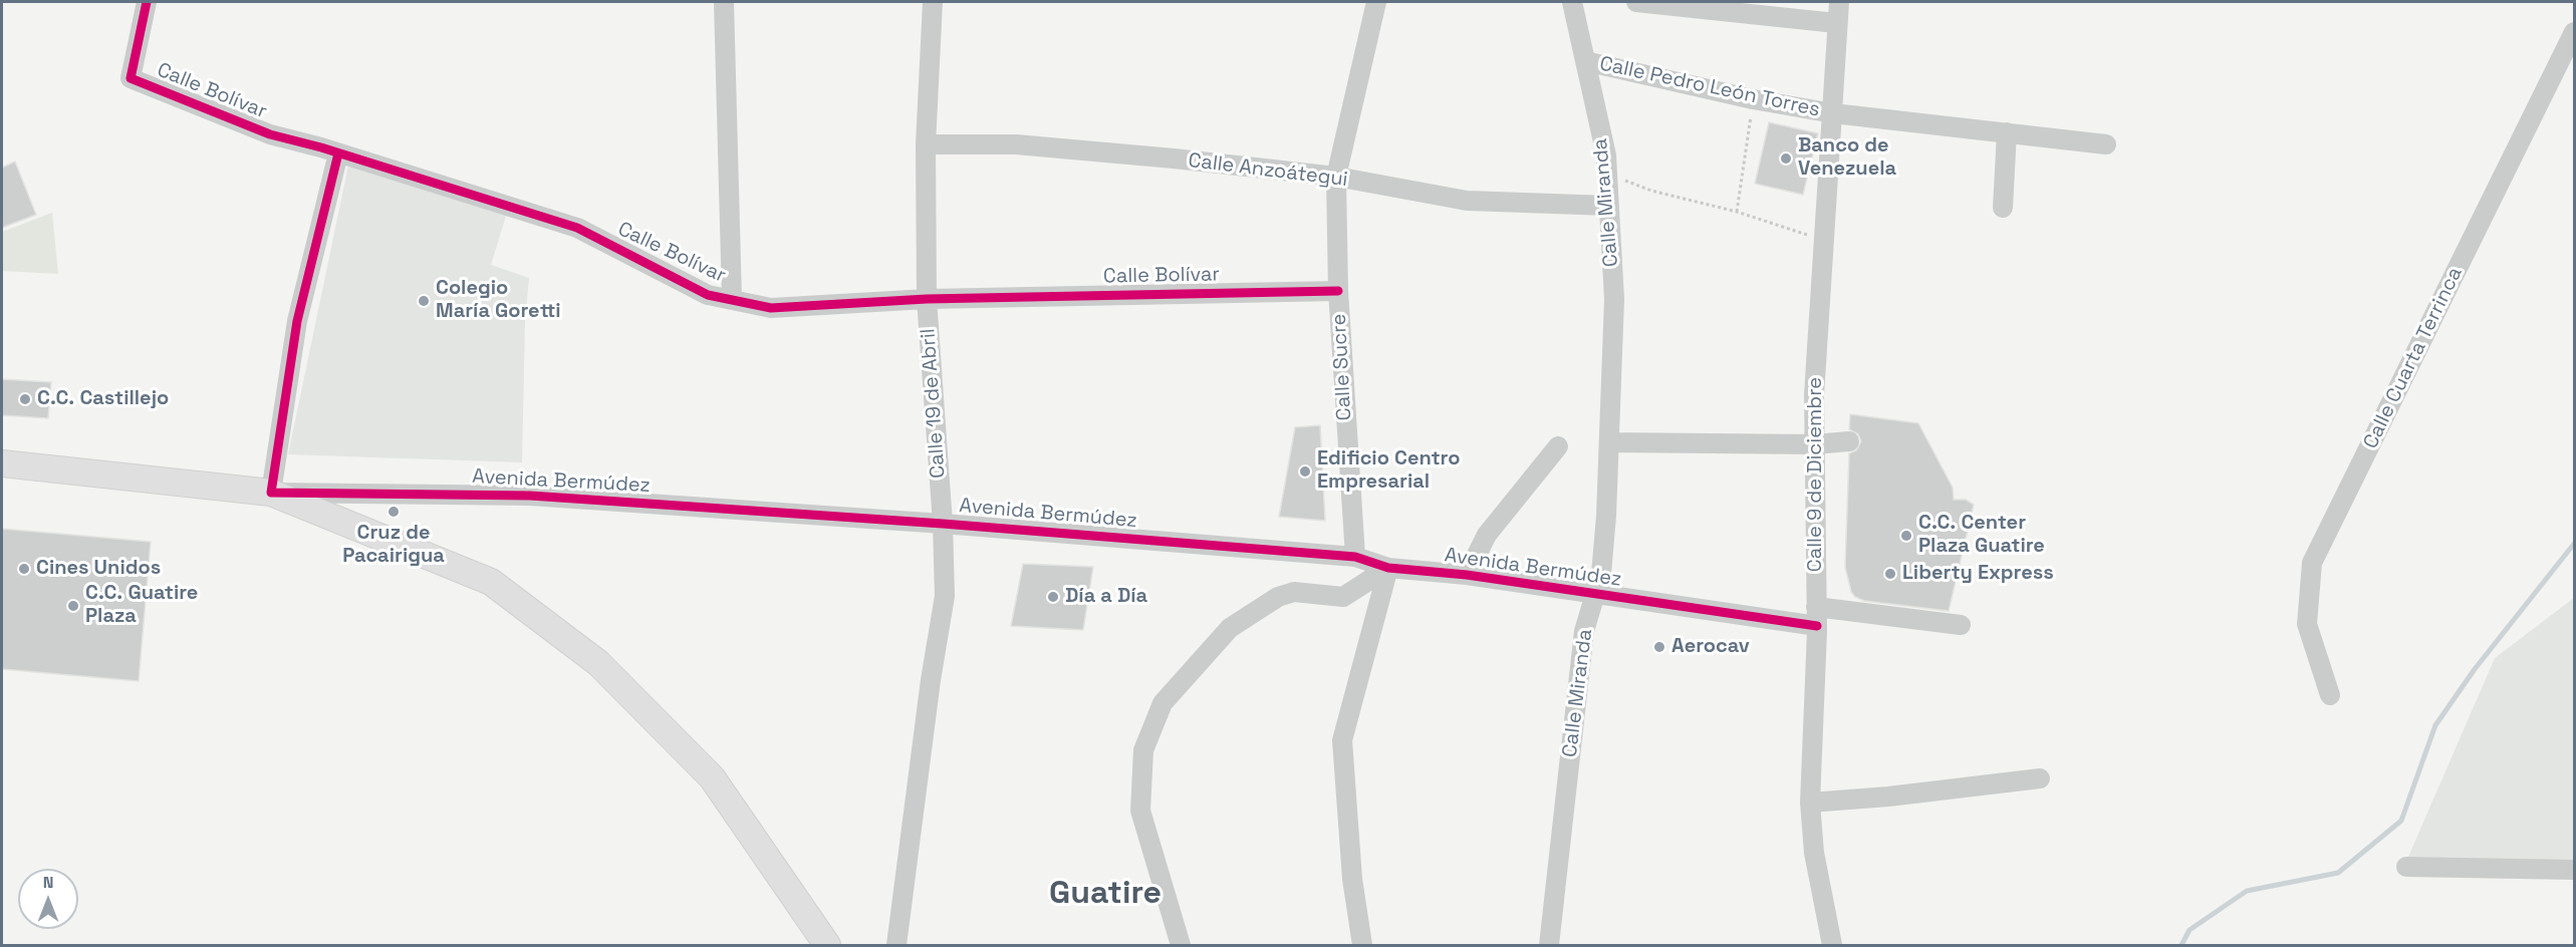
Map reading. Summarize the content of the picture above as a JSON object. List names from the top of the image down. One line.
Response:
{"streets":{"street":["Calle Pedro León Torres","Calle Bolívar","Calle Anzoátegui","Calle Miranda","Calle Cuarta Terrinca","Calle Sucre","Calle 19 de Abril","Calle 9 de Diciembre","Avenida Bermúdez"]},"crossings":[["Calle Pedro León Torres","Calle Miranda"],["Calle Pedro León Torres","Calle 9 de Diciembre"],["Calle Bolívar","Calle Sucre"],["Calle Bolívar","Calle 19 de Abril"],["Calle Anzoátegui","Calle Miranda"],["Calle Anzoátegui","Calle Sucre"],["Calle Anzoátegui","Calle 19 de Abril"],["Calle Miranda","Avenida Bermúdez"],["Calle Sucre","Avenida Bermúdez"],["Calle 19 de Abril","Avenida Bermúdez"],["Calle 9 de Diciembre","Avenida Bermúdez"]],"districts":["Guatire"],"places":["Banco de Venezuela","Colegio María Goretti","C.C. Castillejo","Edificio Centro Empresarial","Cruz de Pacairigua","C.C. Center Plaza Guatire","Cines Unidos","Liberty Express","Día a Día","C.C. Guatire Plaza","Aerocav"],"north":"top"}
